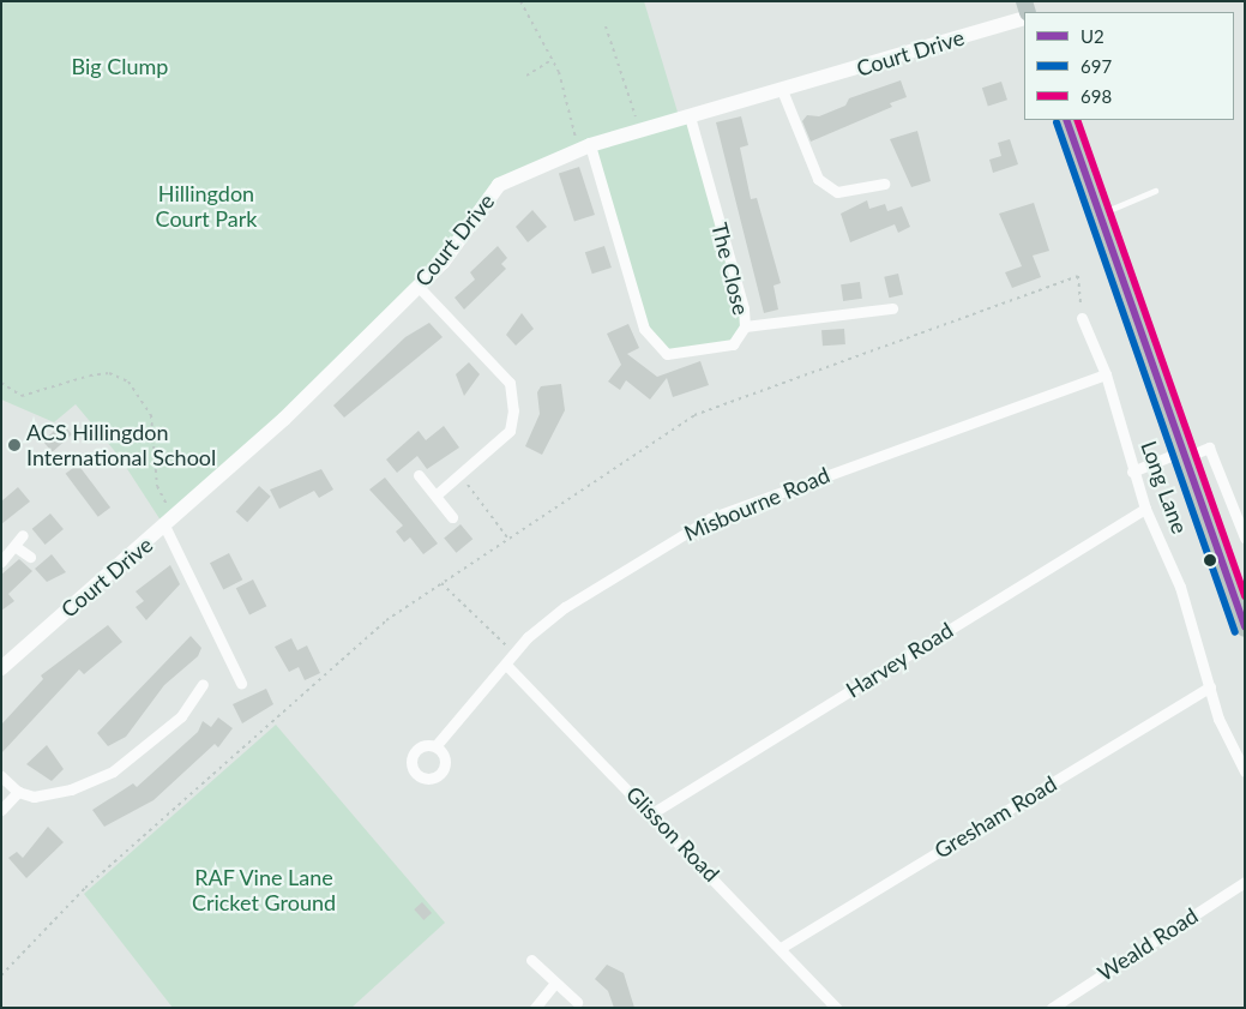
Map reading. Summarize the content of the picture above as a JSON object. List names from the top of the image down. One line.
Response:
{"streets":{"main road":["Long Lane"],"street":["Court Drive","The Close","Misbourne Road","Harvey Road","Gresham Road","Glisson Road","Weald Road"]},"crossings":[["Court Drive","The Close"],["Long Lane","Misbourne Road"],["Long Lane","Harvey Road"],["Long Lane","Gresham Road"],["Misbourne Road","Glisson Road"],["Harvey Road","Glisson Road"],["Gresham Road","Glisson Road"]],"parks":["Big Clump","Hillingdon Court Park","RAF Vine Lane Cricket Ground"],"places":["ACS Hillingdon International School"],"lines":["transit line U2","transit line 698","transit line 697"],"legend":["U2","697","698"]}
